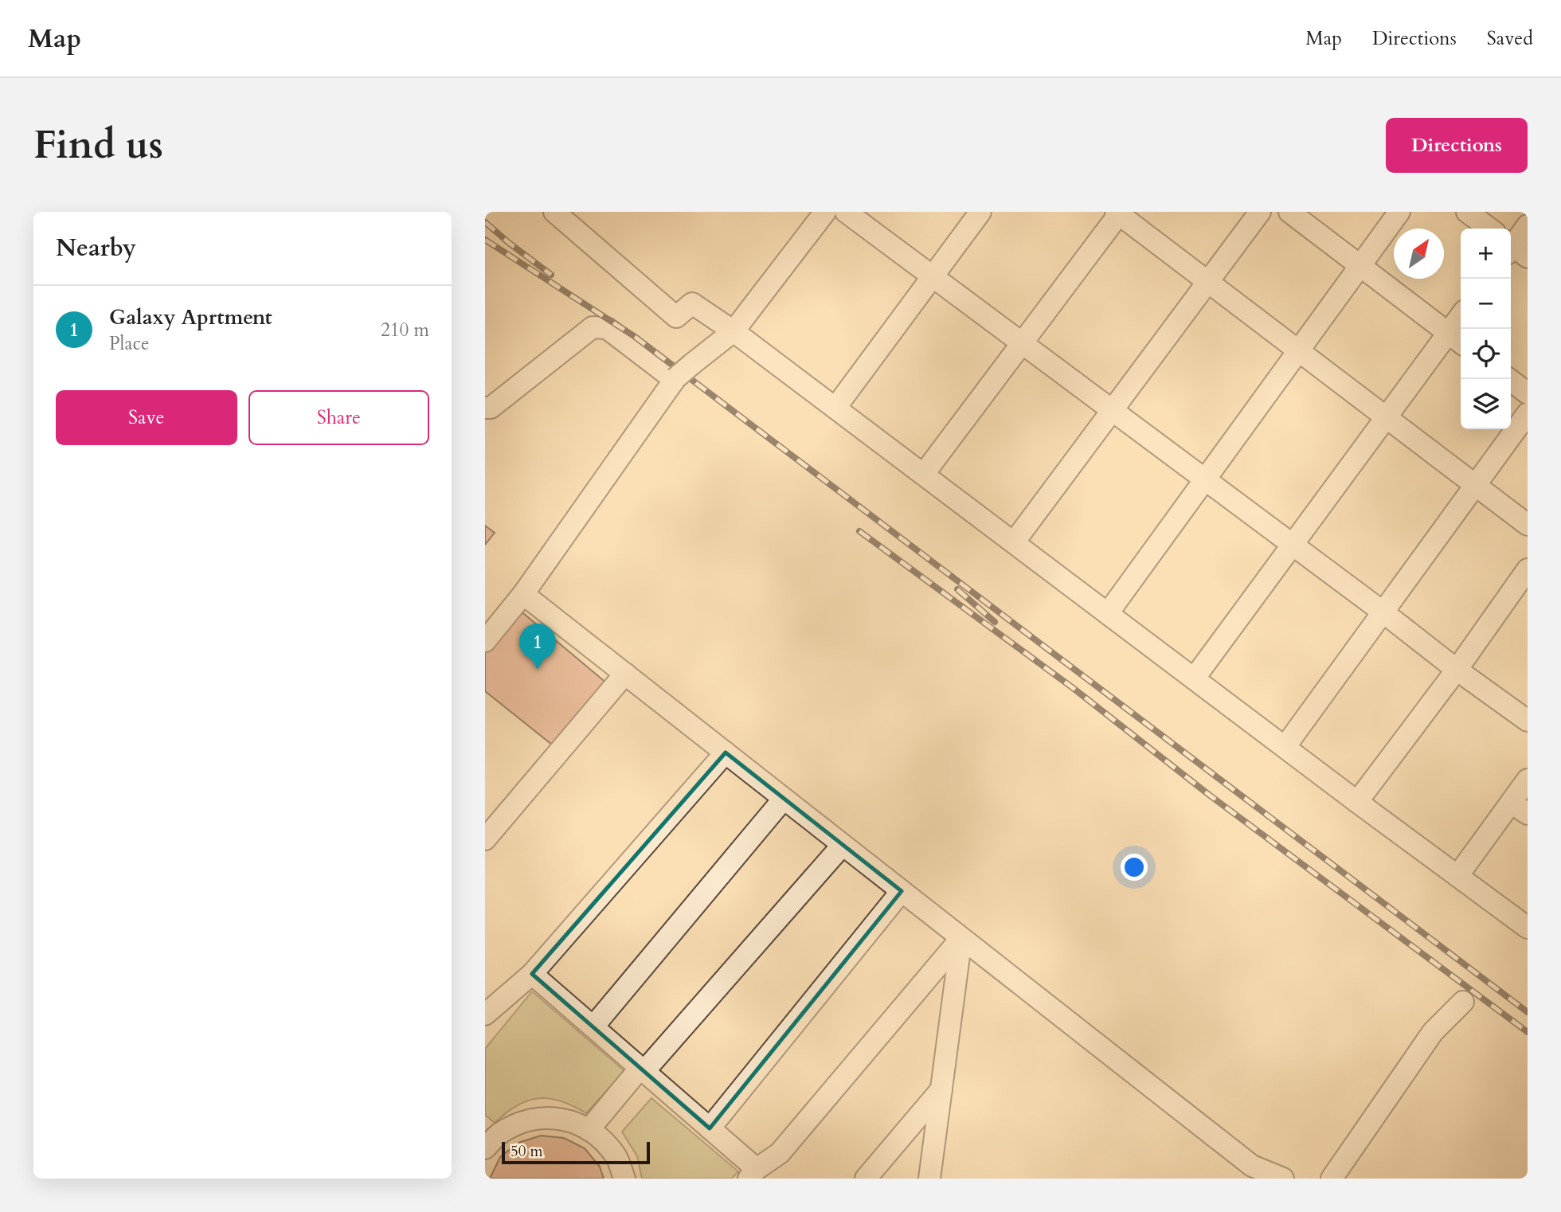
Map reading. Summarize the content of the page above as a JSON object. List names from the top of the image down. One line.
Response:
{"scale_bar":"50 m","north":"top right","page":{"header":"Map","nav":["Map","Directions","Saved"],"buttons":["Directions",["Save","Share"]],"title":"Find us","heading":"Nearby","map_buttons":["+","−"],"list":[{"mark":"1","name":"Galaxy Aprtment","note":"Place","value":"210 m"}],"pins":"1","scale":"50 m"}}
